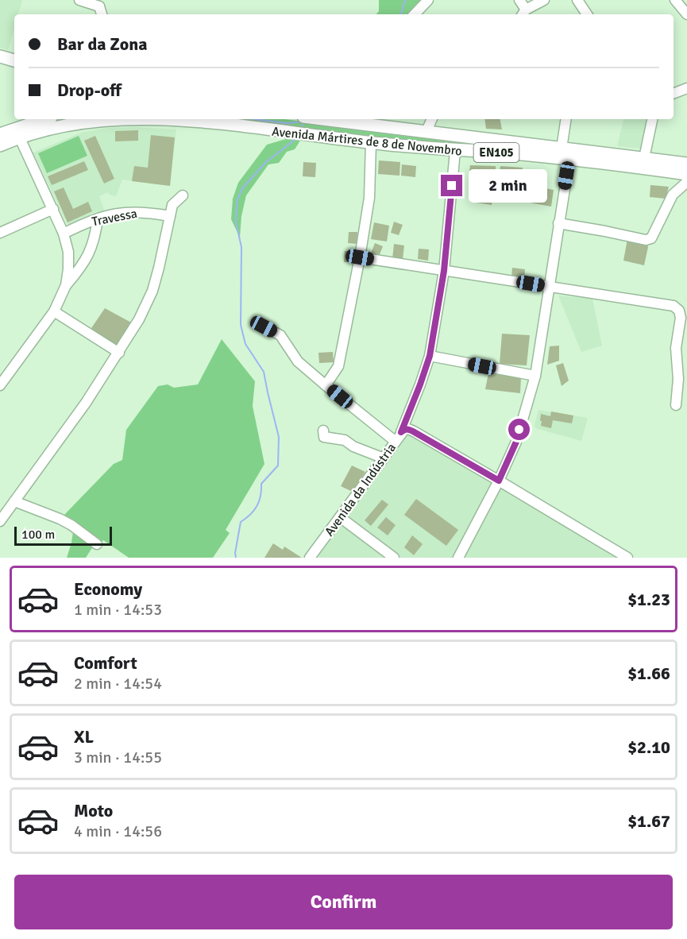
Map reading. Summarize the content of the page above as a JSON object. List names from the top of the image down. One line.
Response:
{"streets":{"main road":["Avenida Mártires de 8 de Novembro","EN105"],"street":["Travessa","Avenida da Indústria"]},"crossings":[["Avenida Mártires de 8 de Novembro","EN105"]],"scale_bar":"100 m","page":{"banner":["Bar da Zona","Drop-off"],"bubble":"2 min","scale":"100 m","list":[{"name":"Economy","note":"1 min · 14:53","value":"$1.23"},{"name":"Comfort","note":"2 min · 14:54","value":"$1.66"},{"name":"XL","note":"3 min · 14:55","value":"$2.10"},{"name":"Moto","note":"4 min · 14:56","value":"$1.67"}],"buttons":"Confirm"}}
